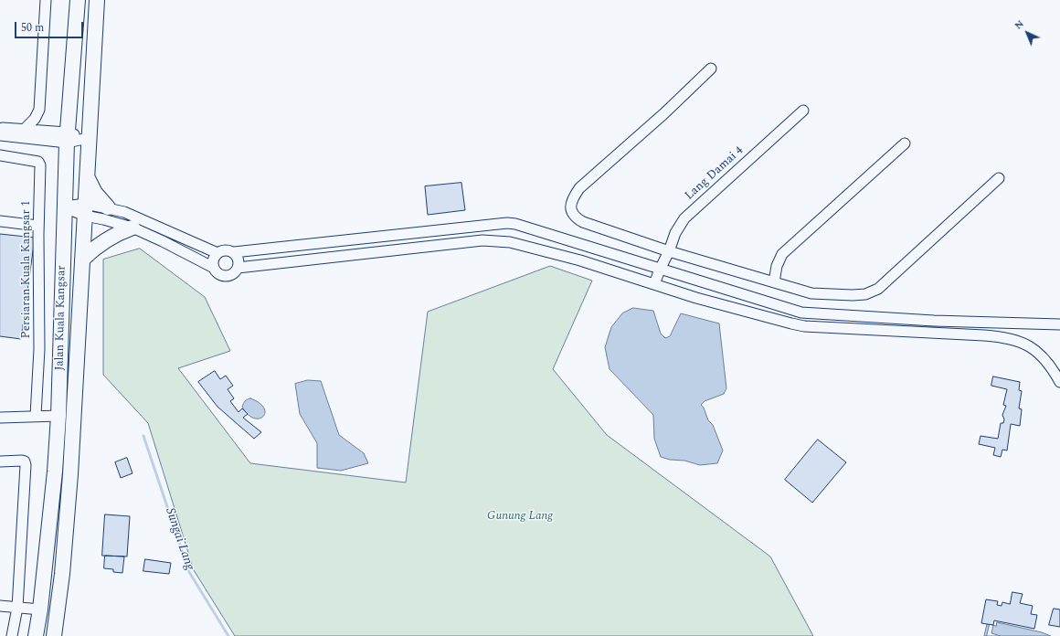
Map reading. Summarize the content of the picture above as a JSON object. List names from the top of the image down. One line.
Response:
{"streets":{"highway":["Jalan Kuala Kangsar"],"street":["Lang Damai 4","Persiaran Kuala Kangsar 1"]},"water":["Sungai Lang"],"parks":["Gunung Lang"],"scale_bar":"50 m","north":"top left"}
